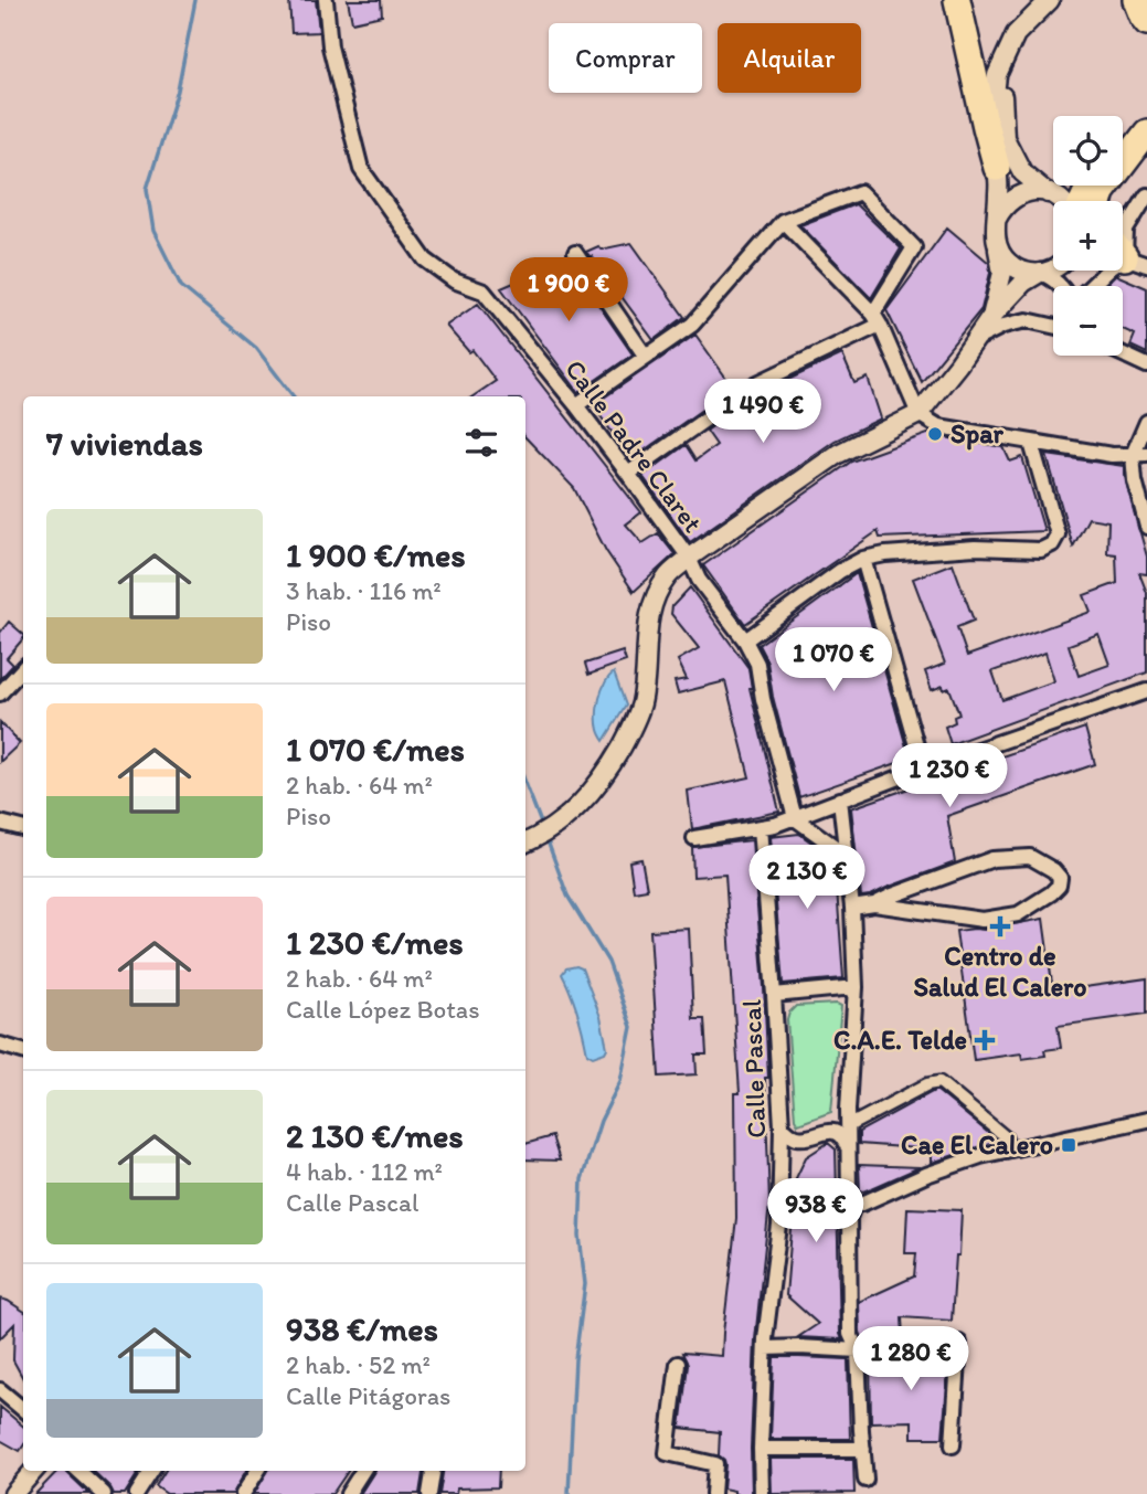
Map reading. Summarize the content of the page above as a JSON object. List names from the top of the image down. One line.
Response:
{"streets":{"street":["Calle Padre Claret","Calle Pascal"]},"places":{"other":["Spar"],"health":["Centro de Salud El Calero","C.A.E. Telde"],"transit":["Cae El Calero"]},"page":{"chip":["Comprar","Alquilar"],"map_buttons":["+","−"],"price":["1 900 €","1 490 €","1 070 €","1 230 €","2 130 €","938 €","1 280 €"],"heading":"7 viviendas","list":[{"name":"1 900 €/mes","note":"3 hab. · 116 m² · Piso"},{"name":"1 070 €/mes","note":"2 hab. · 64 m² · Piso"},{"name":"1 230 €/mes","note":"2 hab. · 64 m² · Calle López Botas"},{"name":"2 130 €/mes","note":"4 hab. · 112 m² · Calle Pascal"},{"name":"938 €/mes","note":"2 hab. · 52 m² · Calle Pitágoras"}]}}
